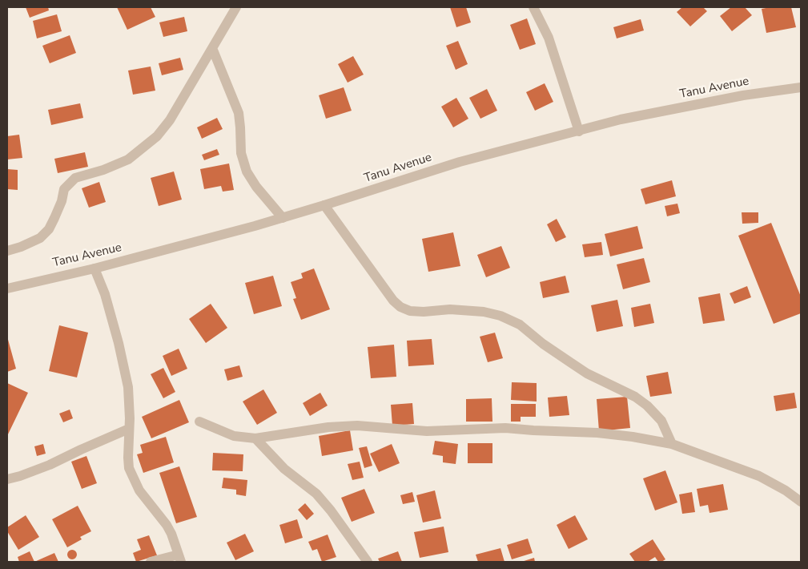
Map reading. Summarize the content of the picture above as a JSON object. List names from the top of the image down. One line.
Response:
{"streets":{"street":["Tanu Avenue"]}}
